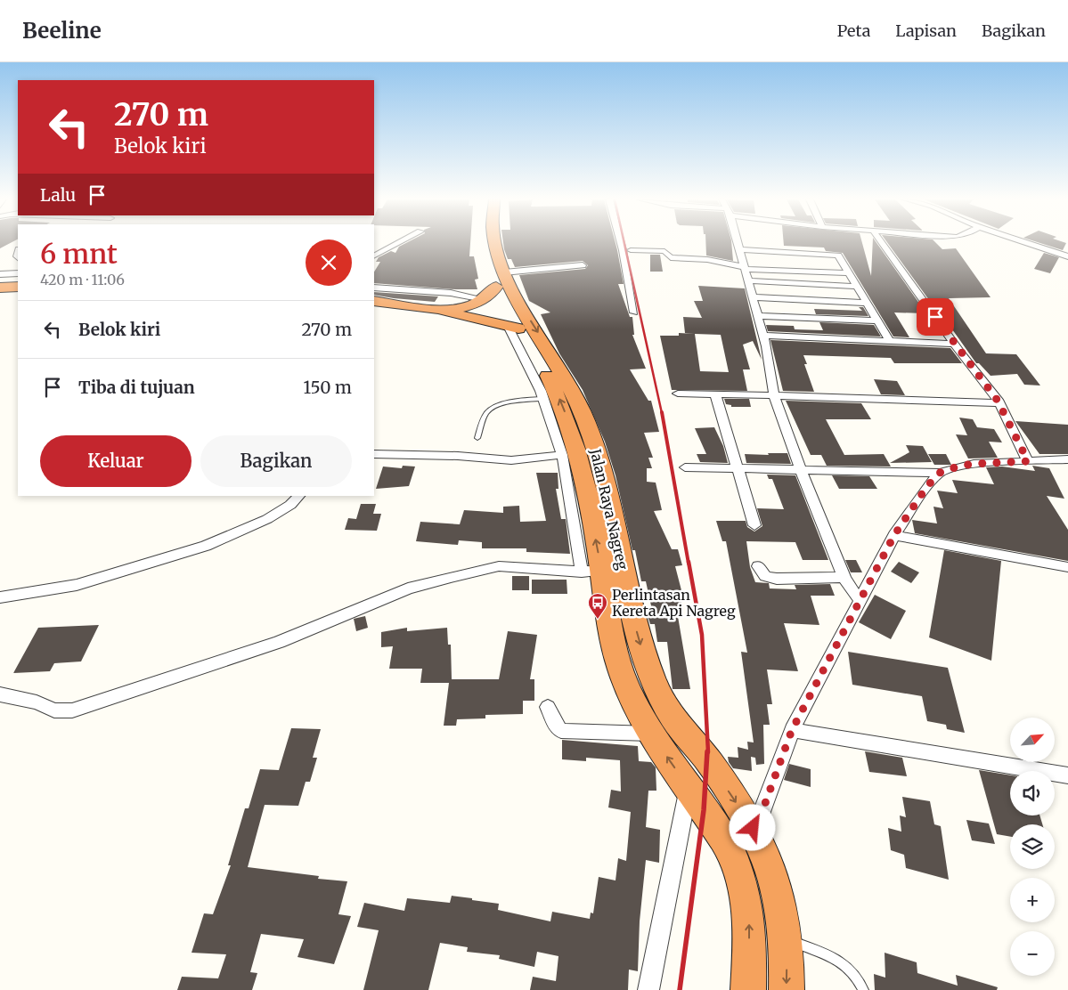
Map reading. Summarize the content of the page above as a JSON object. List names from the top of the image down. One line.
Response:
{"streets":{"highway":["Jalan Raya Nagreg"]},"places":{"bus stop":["Perlintasan Kereta Api Nagreg"]},"north":"top right","page":{"header":"Beeline","nav":["Peta","Lapisan","Bagikan"],"turn":["270 m","Belok kiri"],"then":"Lalu","heading":["6 mnt","420 m · 11:06"],"list":[{"name":"Belok kiri","value":"270 m"},{"name":"Tiba di tujuan","value":"150 m"}],"buttons":["Keluar","Bagikan"],"map_buttons":["+","−"]}}
